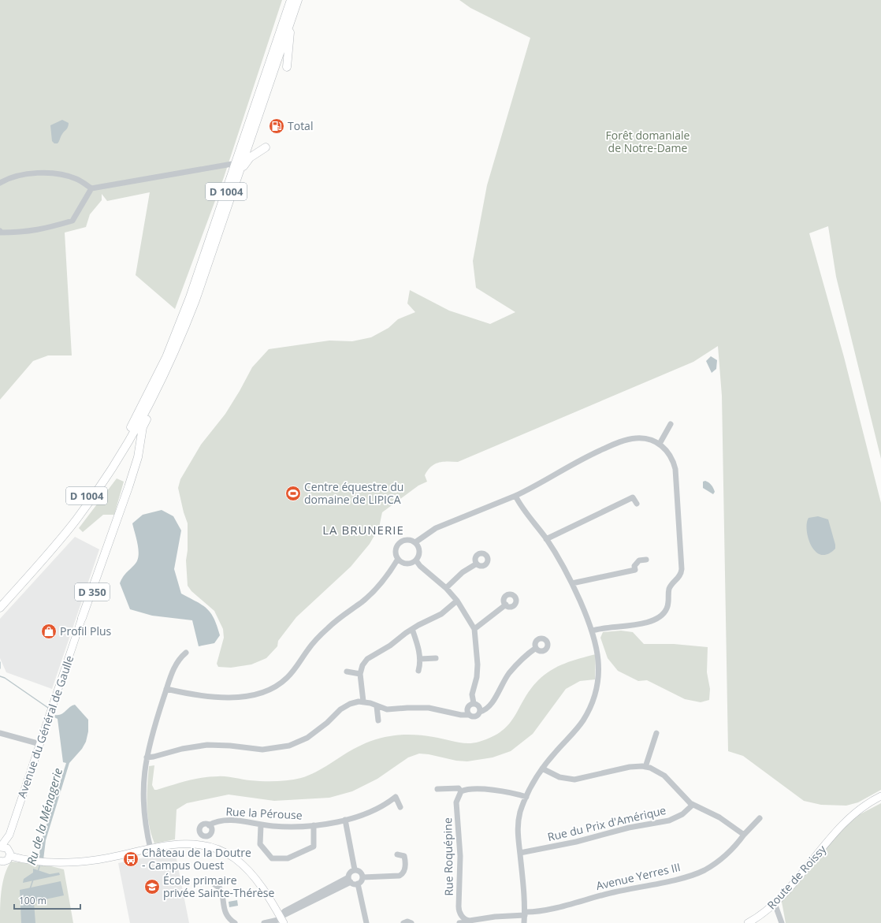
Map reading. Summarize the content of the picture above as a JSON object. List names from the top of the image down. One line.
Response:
{"streets":{"highway":["D 1004","D 350"],"main road":["Avenue du Général de Gaulle","Route de Roissy"],"street":["Rue la Pérouse","Rue du Prix d'Amérique","Rue Roquépine","Avenue Yerres III"]},"crossings":[["D 1004","D 350"],["D 350","Avenue du Général de Gaulle"]],"districts":["LA BRUNERIE"],"water":["Ru de la Ménagerie"],"parks":["Forêt domaniale de Notre-Dame"],"places":{"fuel station":["Total"],"sports":["Centre équestre du domaine de LIPICA"],"shop":["Profil Plus"],"bus stop":["Château de la Doutre - Campus Ouest"],"school or university":["École primaire privée Sainte-Thérèse"]},"scale_bar":"100 m"}
